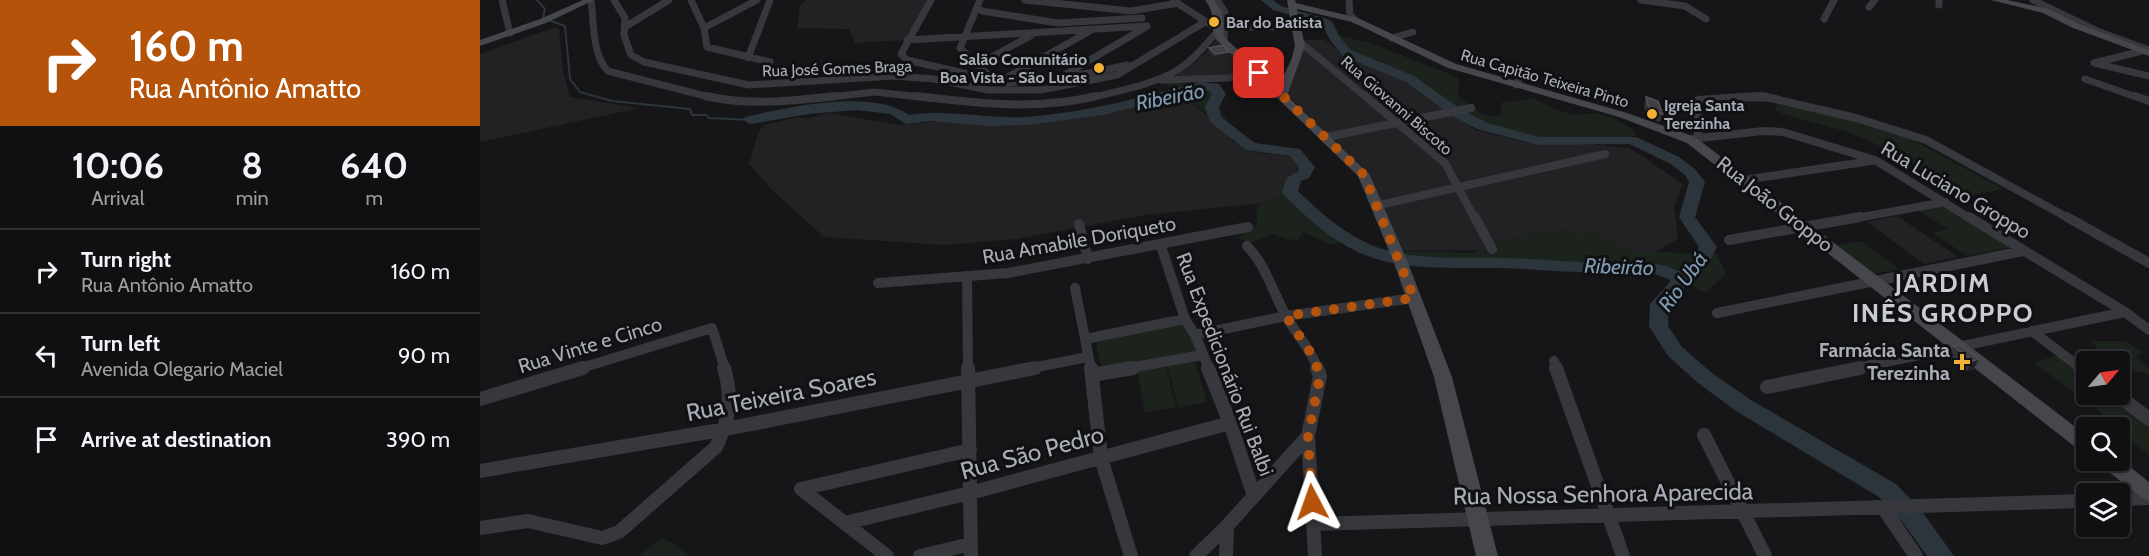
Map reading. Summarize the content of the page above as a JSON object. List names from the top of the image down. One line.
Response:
{"streets":{"main road":["Rua Capitão Teixeira Pinto","Rua João Groppo"],"street":["Rua José Gomes Braga","Rua Giovanni Biscoto","Rua Luciano Groppo","Rua Amabile Doriqueto","Rua Vinte e Cinco","Rua Expedicionário Rui Balbi","Rua Teixeira Soares","Rua São Pedro","Rua Nossa Senhora Aparecida"]},"crossings":[["Rua Capitão Teixeira Pinto","Rua Luciano Groppo"],["Rua Capitão Teixeira Pinto","Rua João Groppo"],["Rua Luciano Groppo","Rua João Groppo"],["Rua Amabile Doriqueto","Rua Expedicionário Rui Balbi"],["Rua Vinte e Cinco","Rua Teixeira Soares"],["Rua Expedicionário Rui Balbi","Rua São Pedro"]],"districts":["JARDIM INÊS GROPPO"],"water":["Ribeirão","Rio Ubá"],"places":{"other":["Bar do Batista","Salão Comunitário Boa Vista - São Lucas","Igreja Santa Terezinha"],"health":["Farmácia Santa Terezinha"]},"north":"top right","page":{"turn":["160 m","Rua Antônio Amatto"],"eta":["10:06","Arrival","8","min","640","m"],"list":[{"name":"Turn right","note":"Rua Antônio Amatto","value":"160 m"},{"name":"Turn left","note":"Avenida Olegario Maciel","value":"90 m"},{"name":"Arrive at destination","value":"390 m"}]}}
